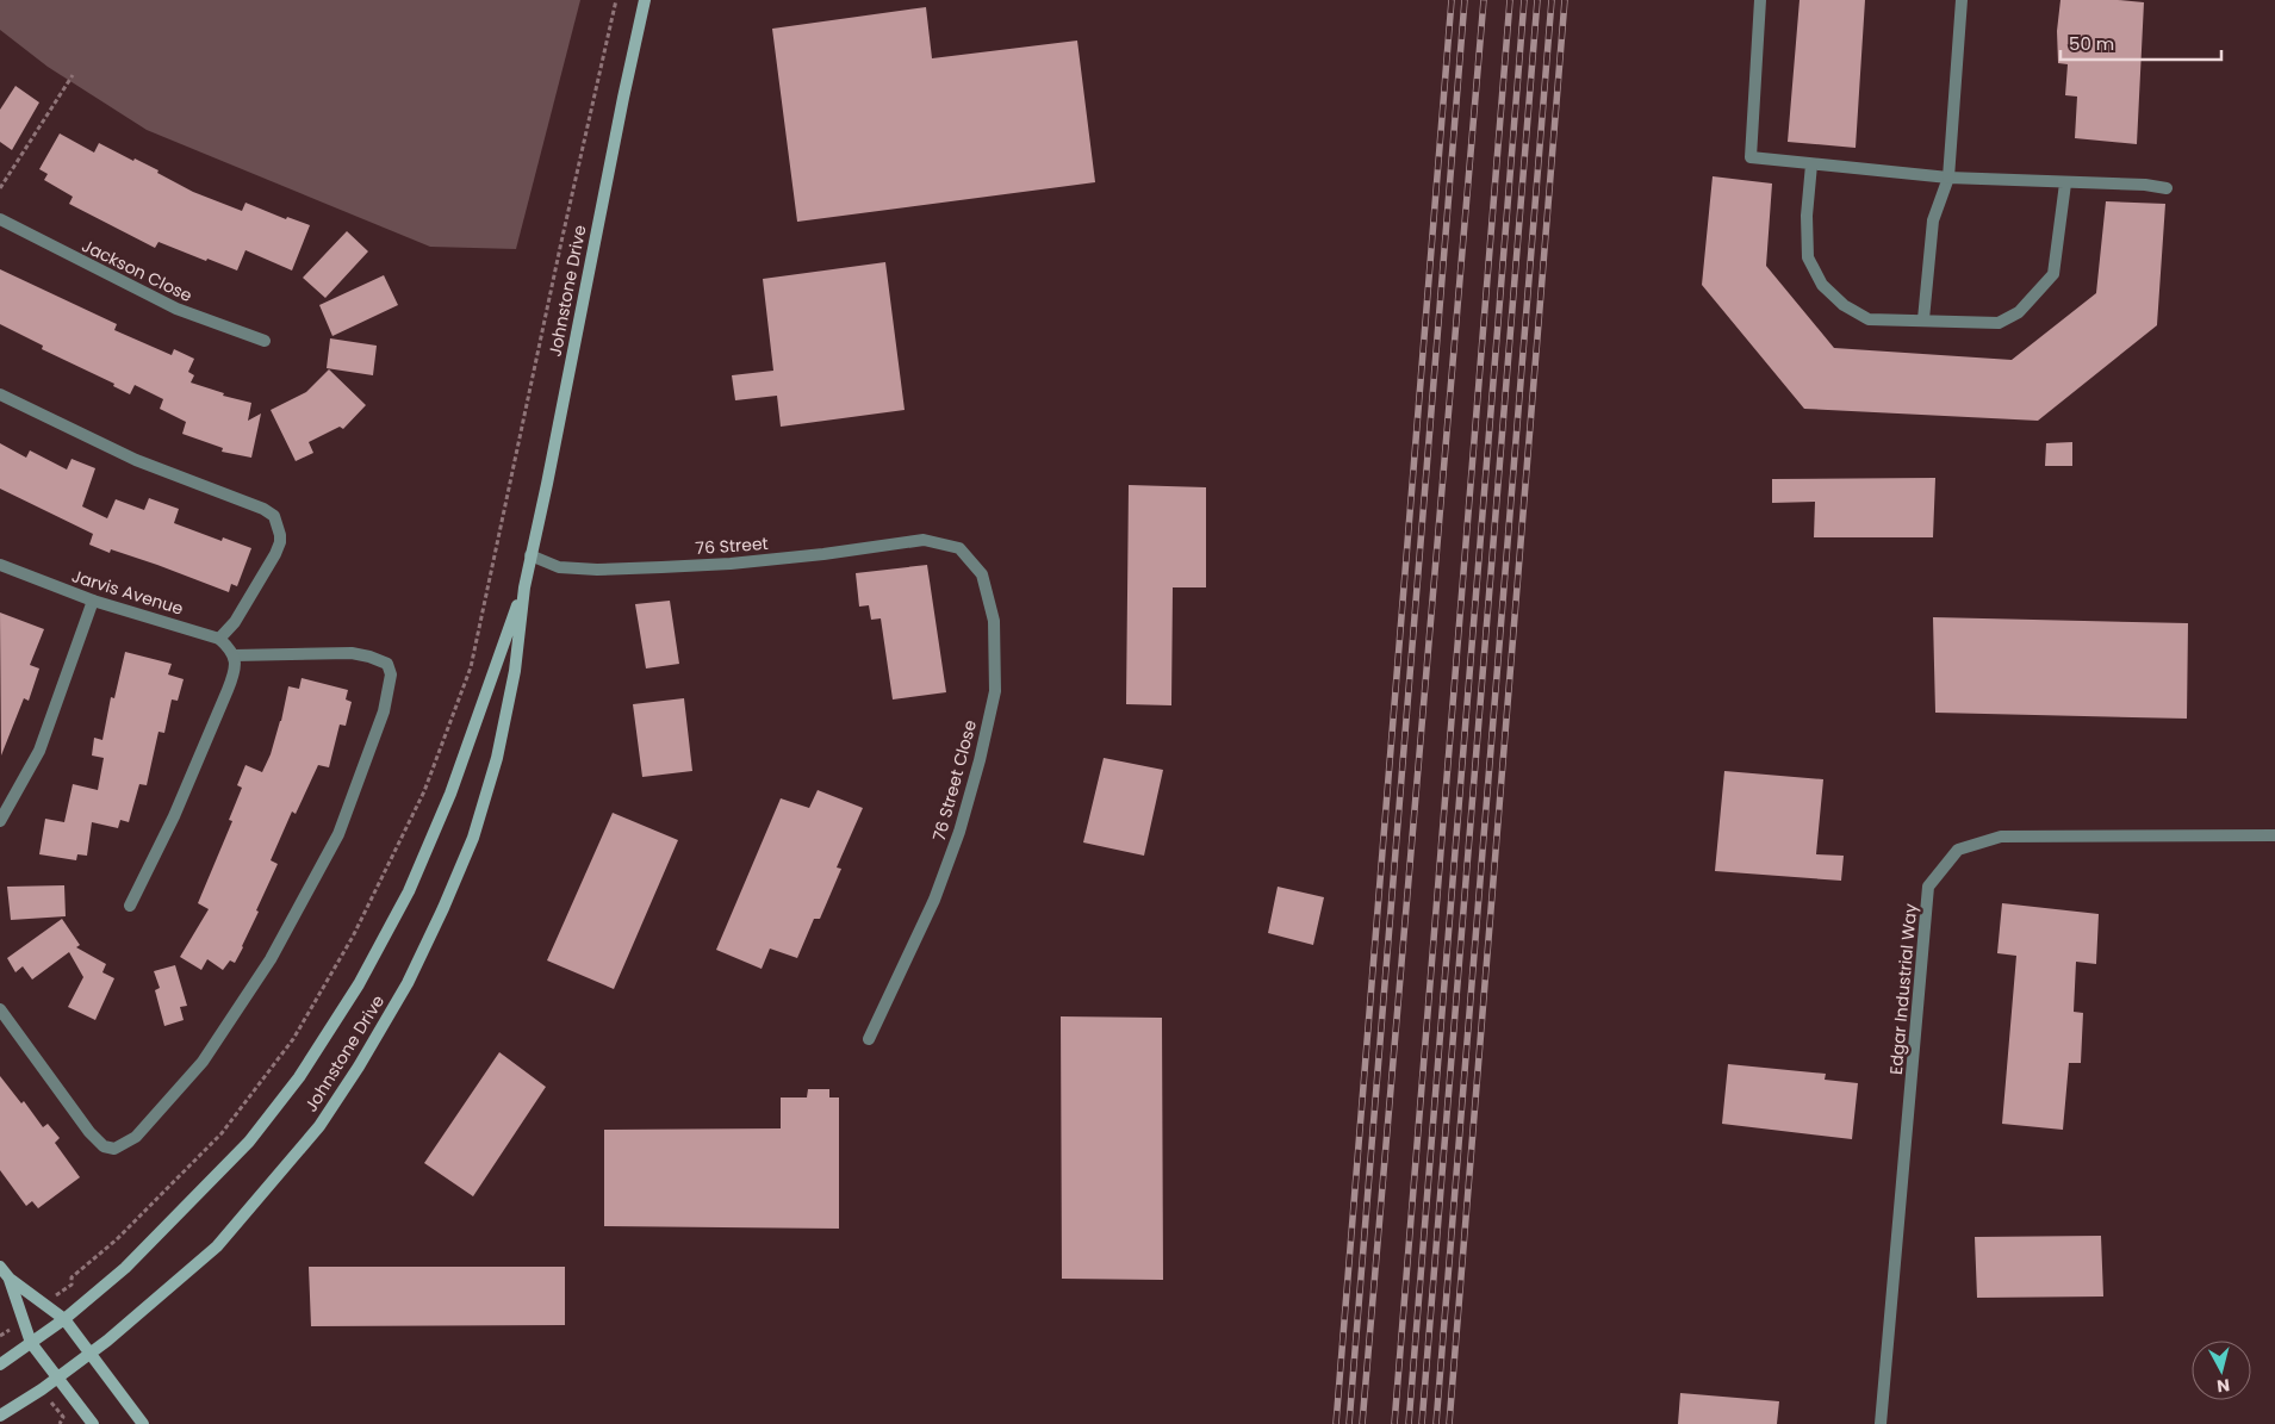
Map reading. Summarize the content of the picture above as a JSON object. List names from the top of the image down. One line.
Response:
{"streets":{"main road":["Johnstone Drive"],"street":["Jackson Close","76 Street","Jarvis Avenue","76 Street Close","Edgar Industrial Way"]},"crossings":[["Johnstone Drive","76 Street"],["76 Street","76 Street Close"]],"scale_bar":"50 m","north":"bottom"}
